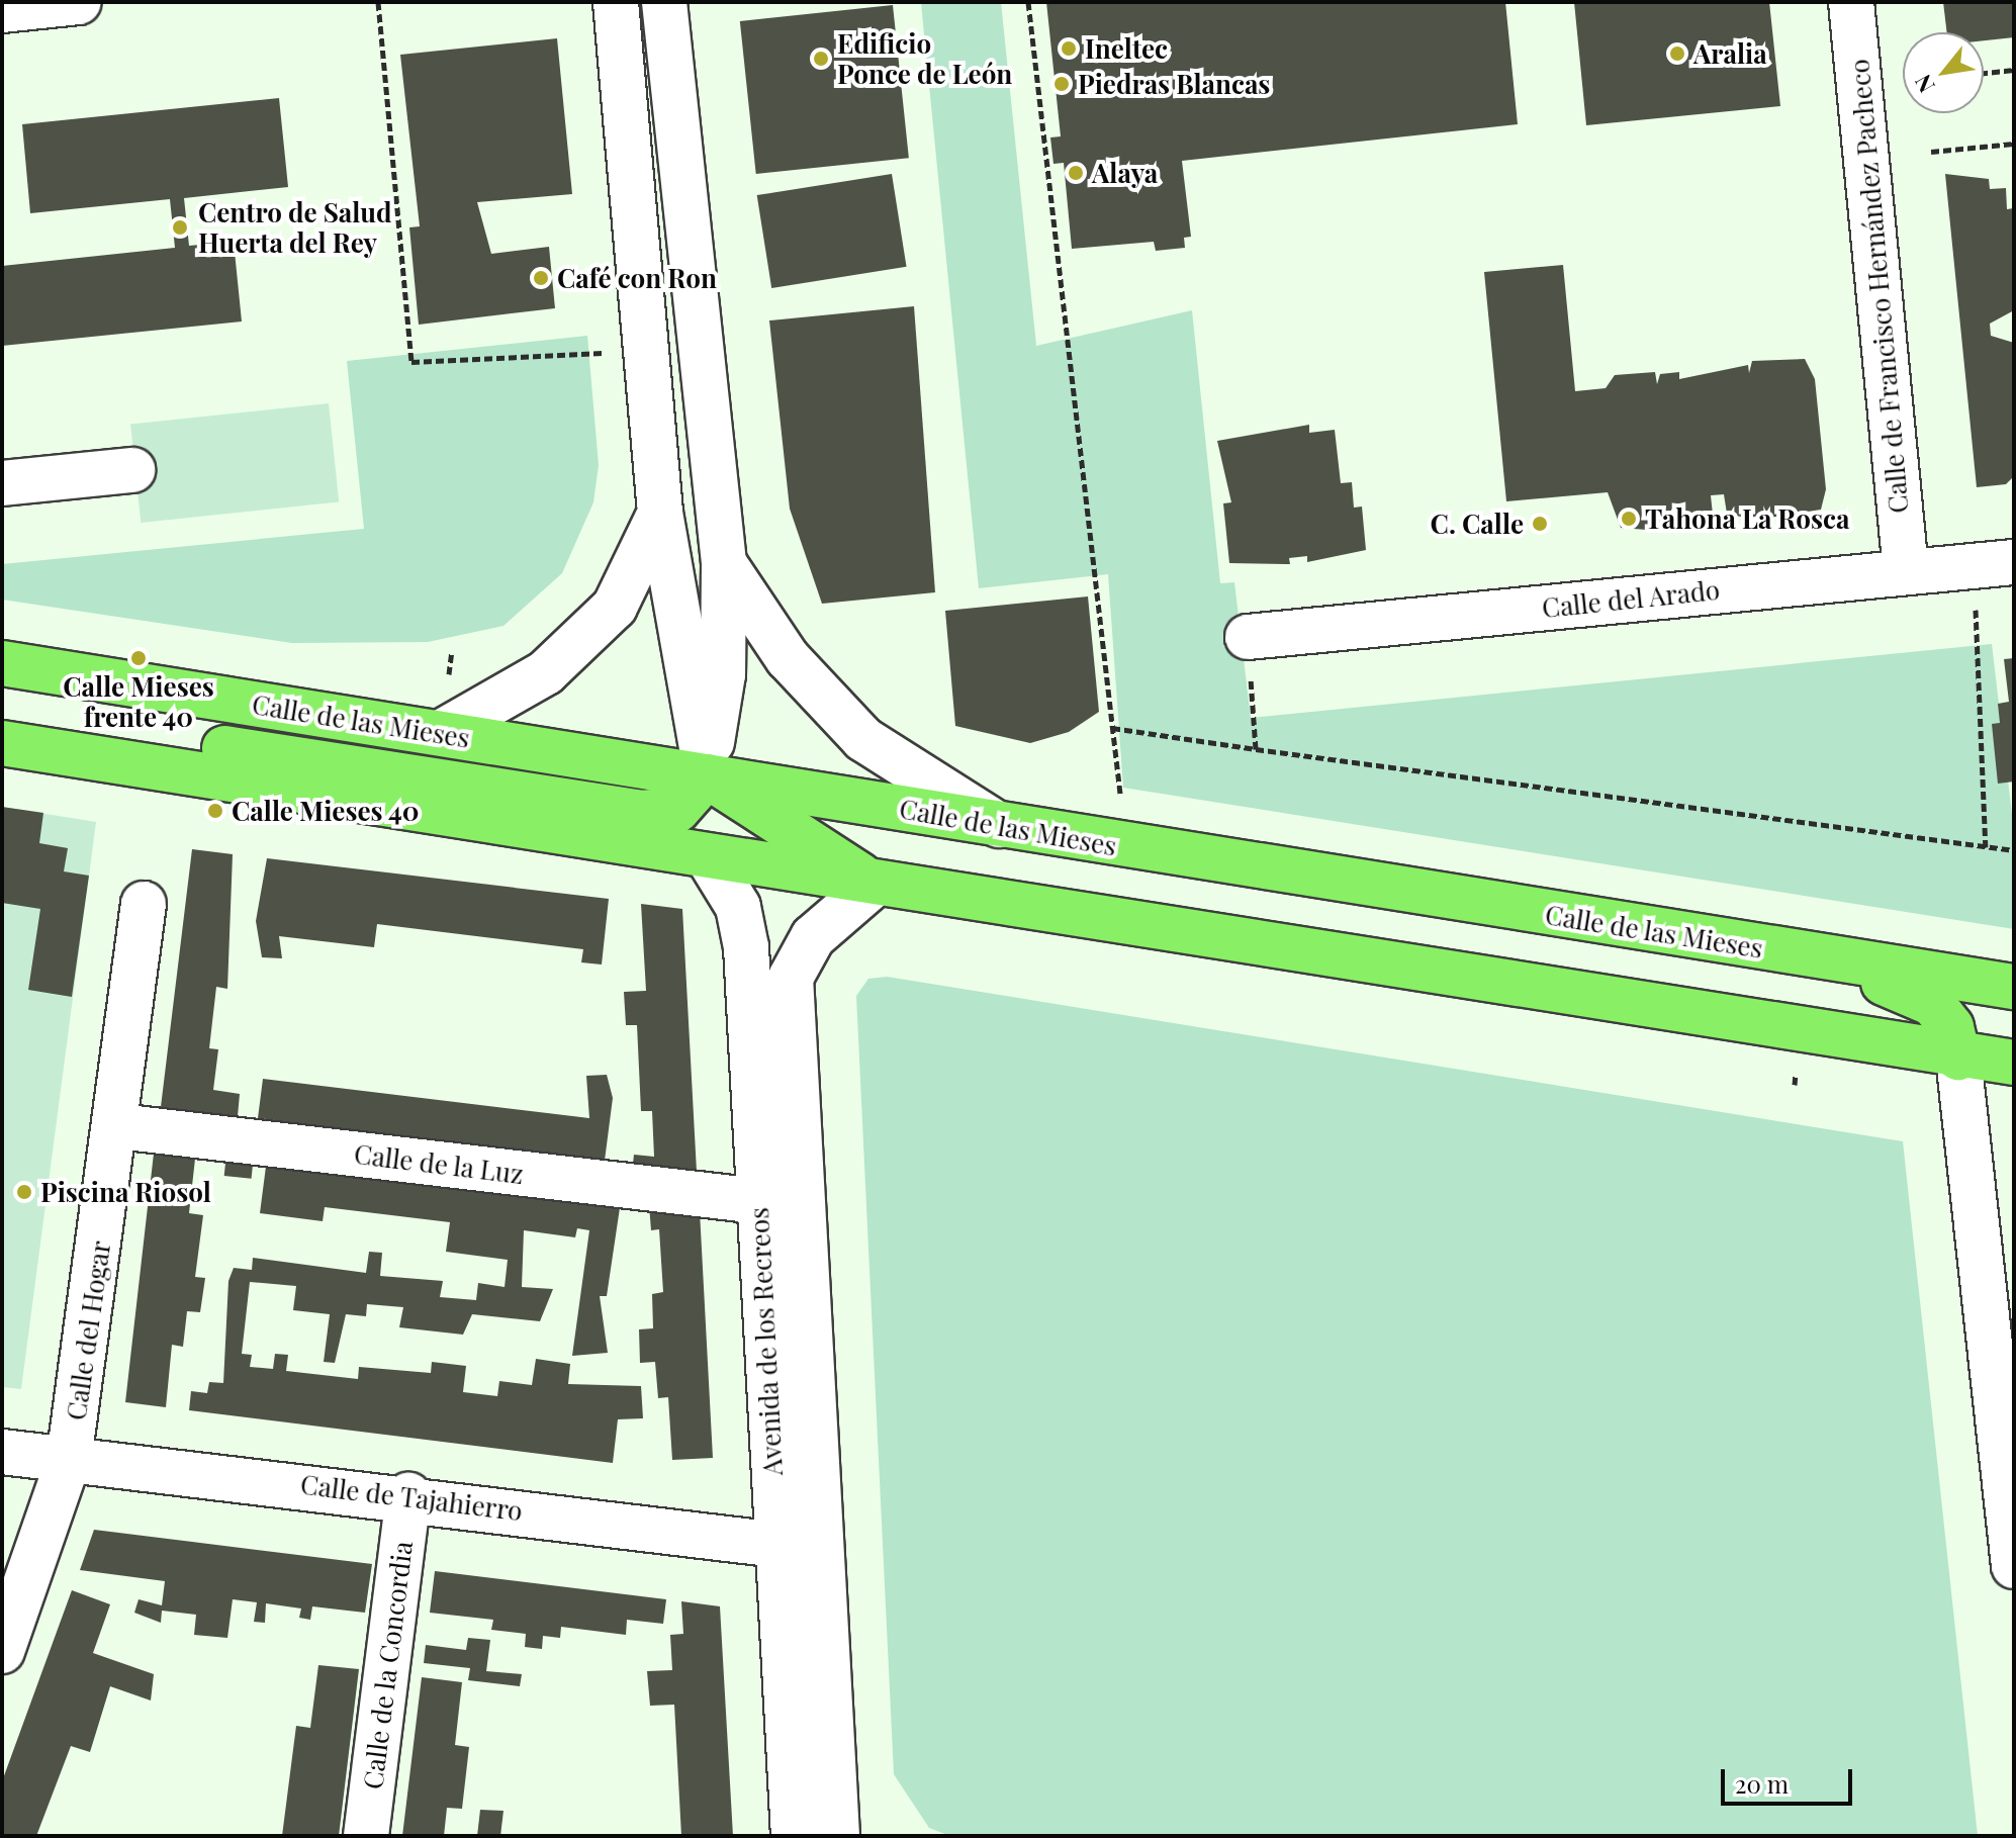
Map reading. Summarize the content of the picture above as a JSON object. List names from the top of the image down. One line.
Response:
{"streets":{"main road":["Calle de las Mieses"],"street":["Calle de Francisco Hernández Pacheco","Calle del Arado","Calle de la Luz","Calle del Hogar","Avenida de los Recreos","Calle de Tajahierro","Calle de la Concordia"]},"crossings":[["Calle de Francisco Hernández Pacheco","Calle del Arado"],["Calle de la Luz","Calle del Hogar"],["Calle de la Luz","Avenida de los Recreos"],["Calle del Hogar","Calle de Tajahierro"],["Avenida de los Recreos","Calle de Tajahierro"],["Calle de Tajahierro","Calle de la Concordia"]],"places":["Ineltec","Aralia","Edificio Ponce de León","Piedras Blancas","Alaya","Centro de Salud Huerta del Rey","Café con Ron","Tahona La Rosca","C. Calle","Calle Mieses frente 40","Calle Mieses 40","Piscina Riosol"],"scale_bar":"20 m","north":"bottom left"}
